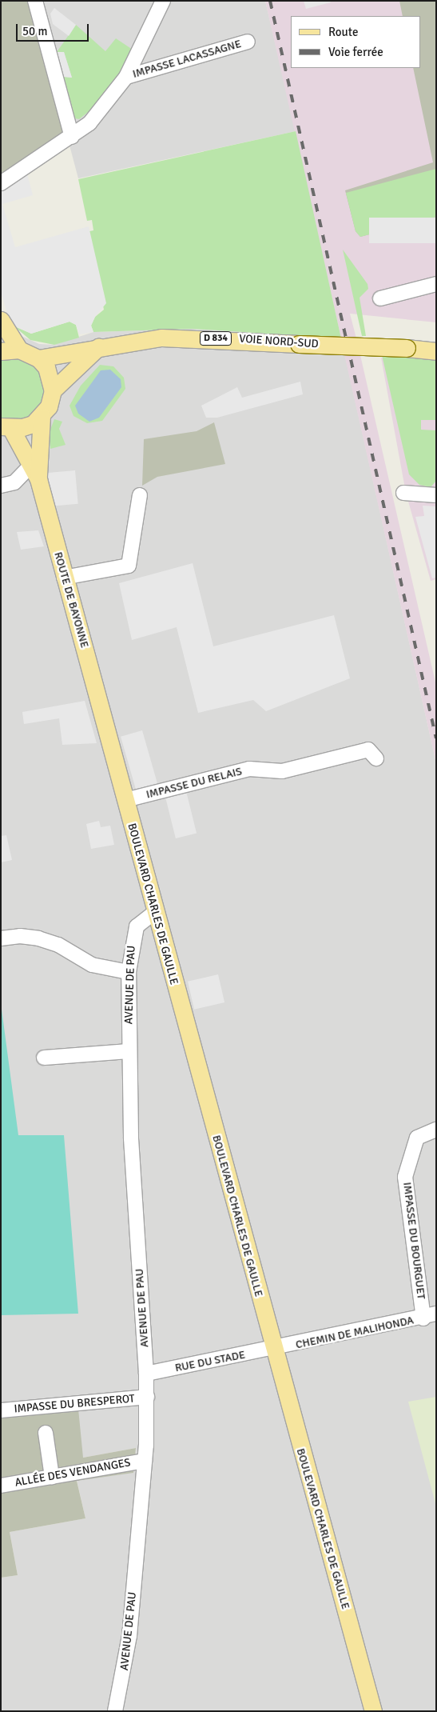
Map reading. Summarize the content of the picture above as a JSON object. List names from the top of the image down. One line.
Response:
{"streets":{"main road":["D 834","VOIE NORD-SUD","ROUTE DE BAYONNE","BOULEVARD CHARLES DE GAULLE"],"street":["IMPASSE LACASSAGNE","IMPASSE DU RELAIS","AVENUE DE PAU","IMPASSE DU BOURGUET","CHEMIN DE MALIHONDA","RUE DU STADE","IMPASSE DU BRESPEROT","ALLÉE DES VENDANGES"]},"crossings":[["ROUTE DE BAYONNE","BOULEVARD CHARLES DE GAULLE"],["IMPASSE DU RELAIS","BOULEVARD CHARLES DE GAULLE"],["BOULEVARD CHARLES DE GAULLE","AVENUE DE PAU"],["BOULEVARD CHARLES DE GAULLE","CHEMIN DE MALIHONDA"],["BOULEVARD CHARLES DE GAULLE","RUE DU STADE"],["AVENUE DE PAU","RUE DU STADE"],["AVENUE DE PAU","IMPASSE DU BRESPEROT"],["AVENUE DE PAU","ALLÉE DES VENDANGES"],["IMPASSE DU BOURGUET","CHEMIN DE MALIHONDA"],["CHEMIN DE MALIHONDA","RUE DU STADE"]],"legend":["Route","Voie ferrée"],"scale_bar":"50 m"}
